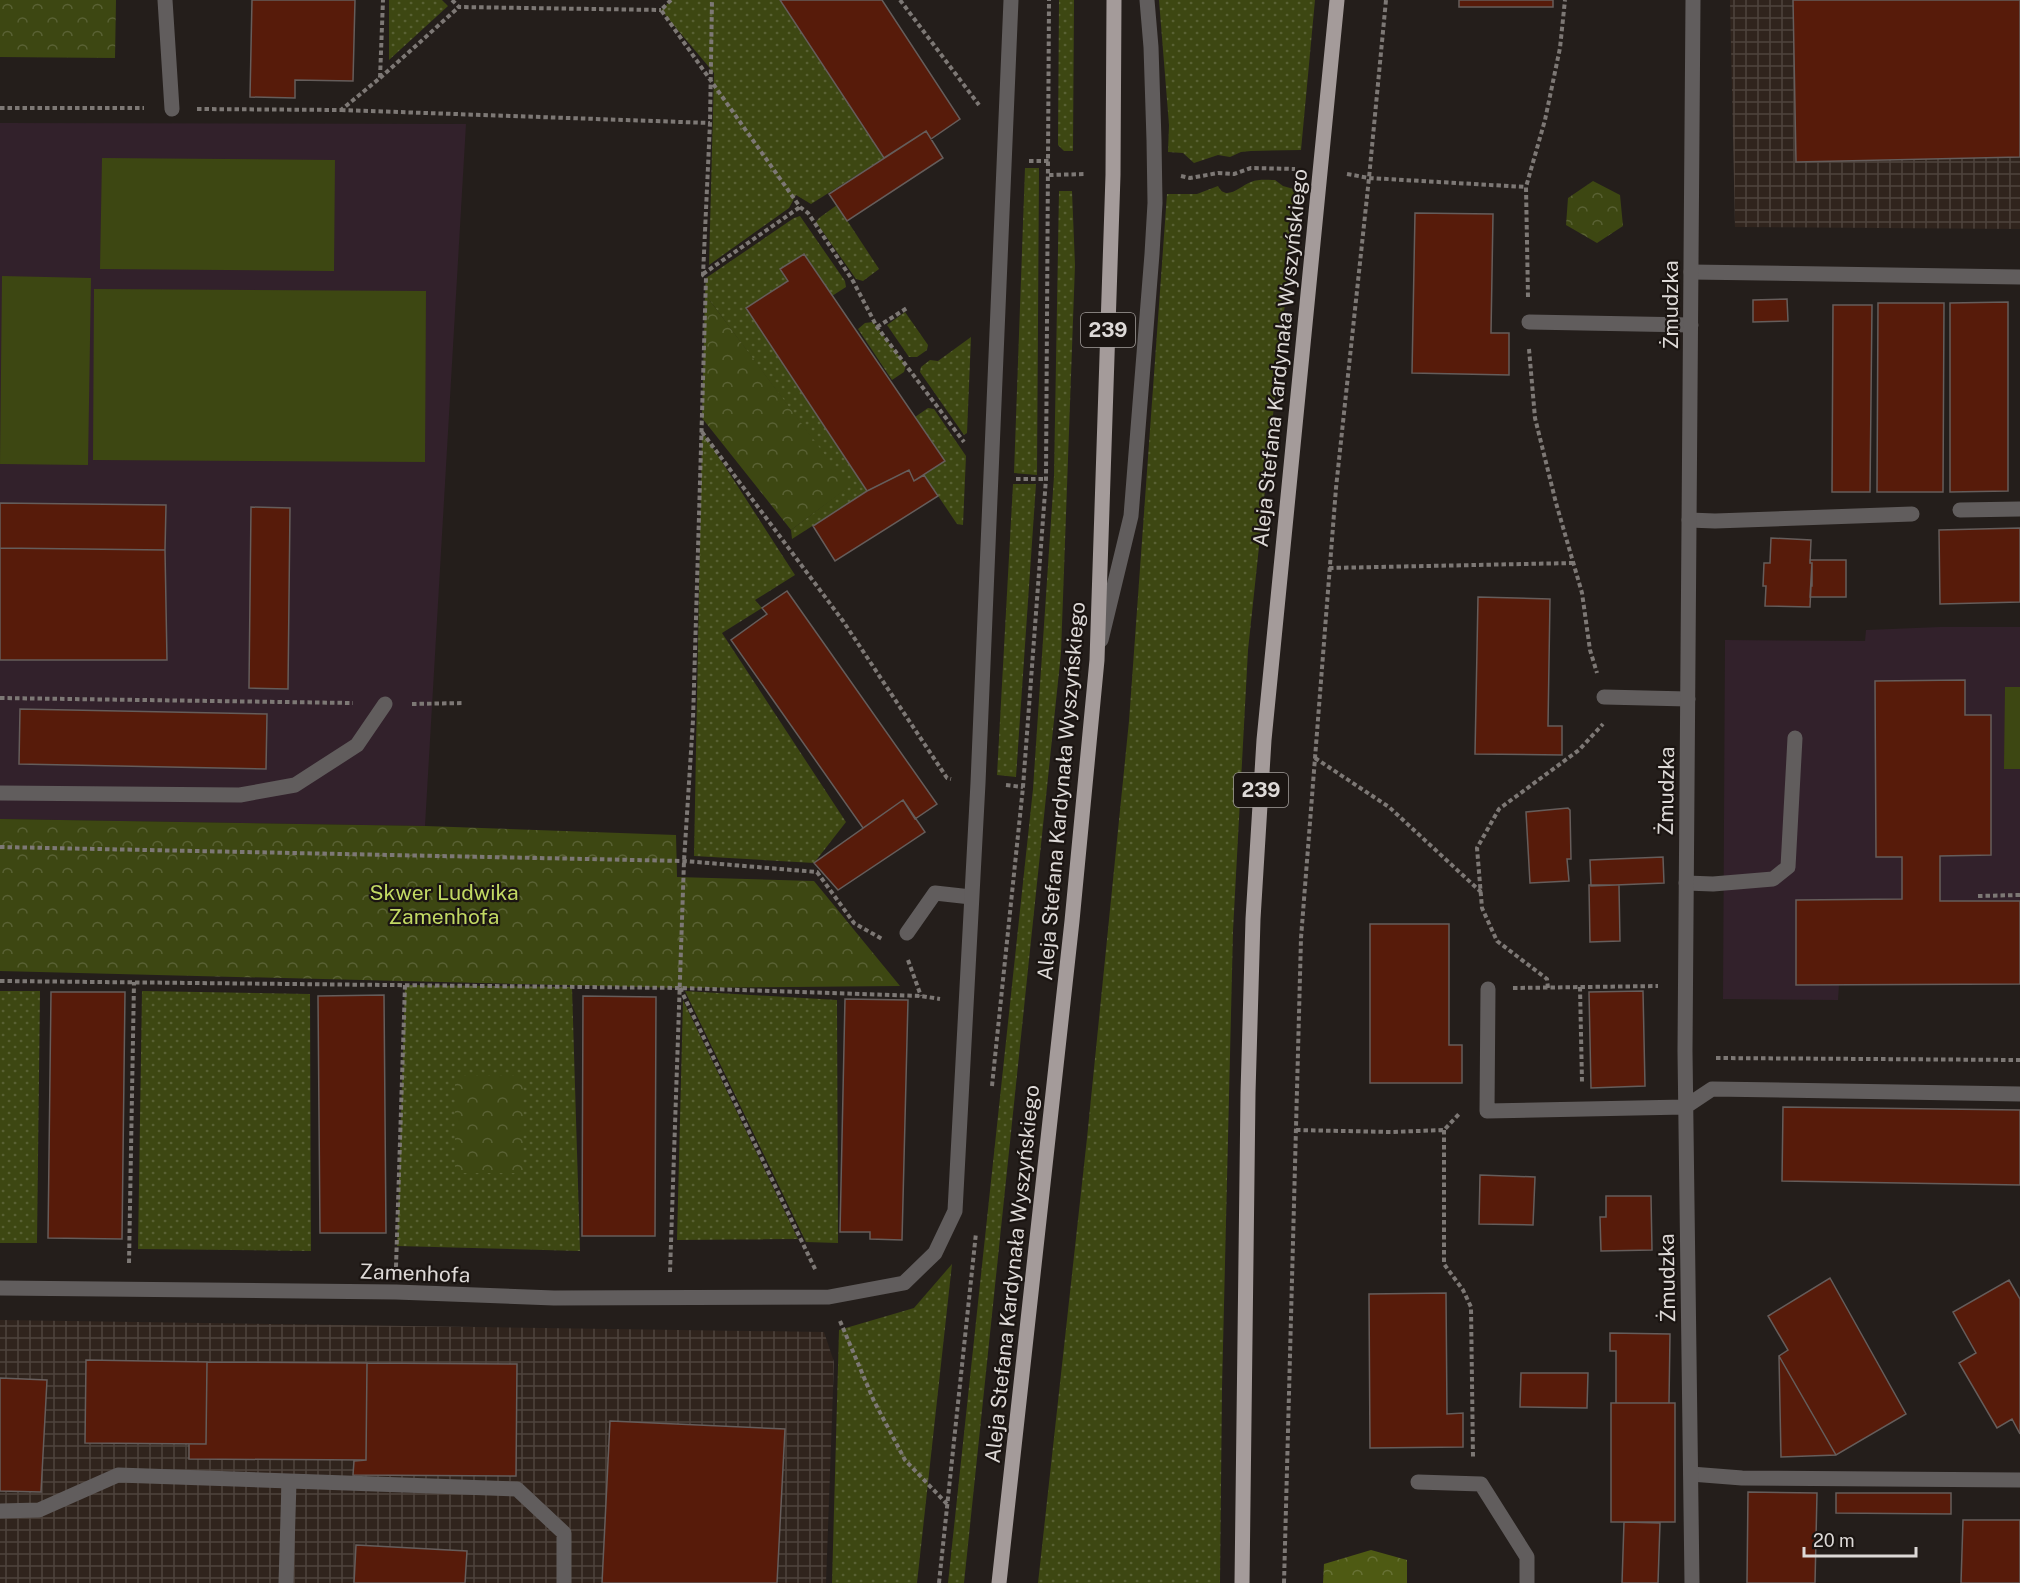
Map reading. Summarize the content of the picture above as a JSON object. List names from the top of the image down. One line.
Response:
{"streets":{"main road":["239","Aleja Stefana Kardynała Wyszyńskiego"],"street":["Żmudzka","Zamenhofa"]},"parks":["Skwer Ludwika Zamenhofa"],"scale_bar":"20 m"}
